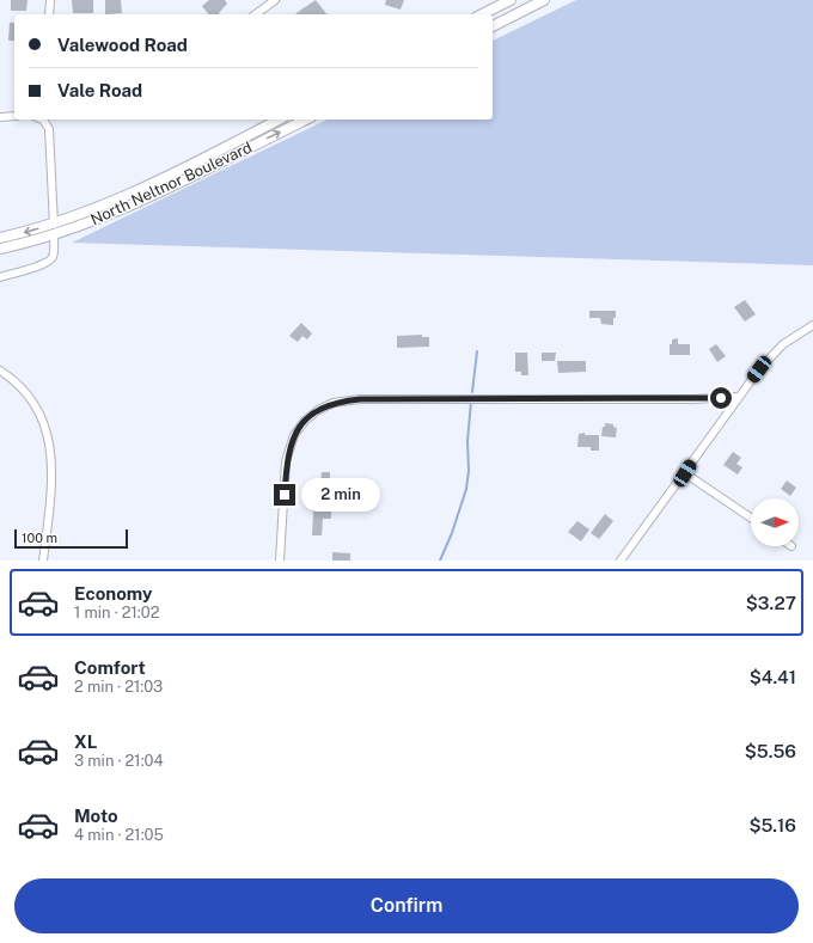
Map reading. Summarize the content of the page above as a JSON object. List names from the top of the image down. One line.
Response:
{"streets":{"main road":["North Neltnor Boulevard"]},"scale_bar":"100 m","north":"right","page":{"banner":["Valewood Road","Vale Road"],"bubble":"2 min","scale":"100 m","list":[{"name":"Economy","note":"1 min · 21:02","value":"$3.27"},{"name":"Comfort","note":"2 min · 21:03","value":"$4.41"},{"name":"XL","note":"3 min · 21:04","value":"$5.56"},{"name":"Moto","note":"4 min · 21:05","value":"$5.16"}],"buttons":"Confirm"}}
